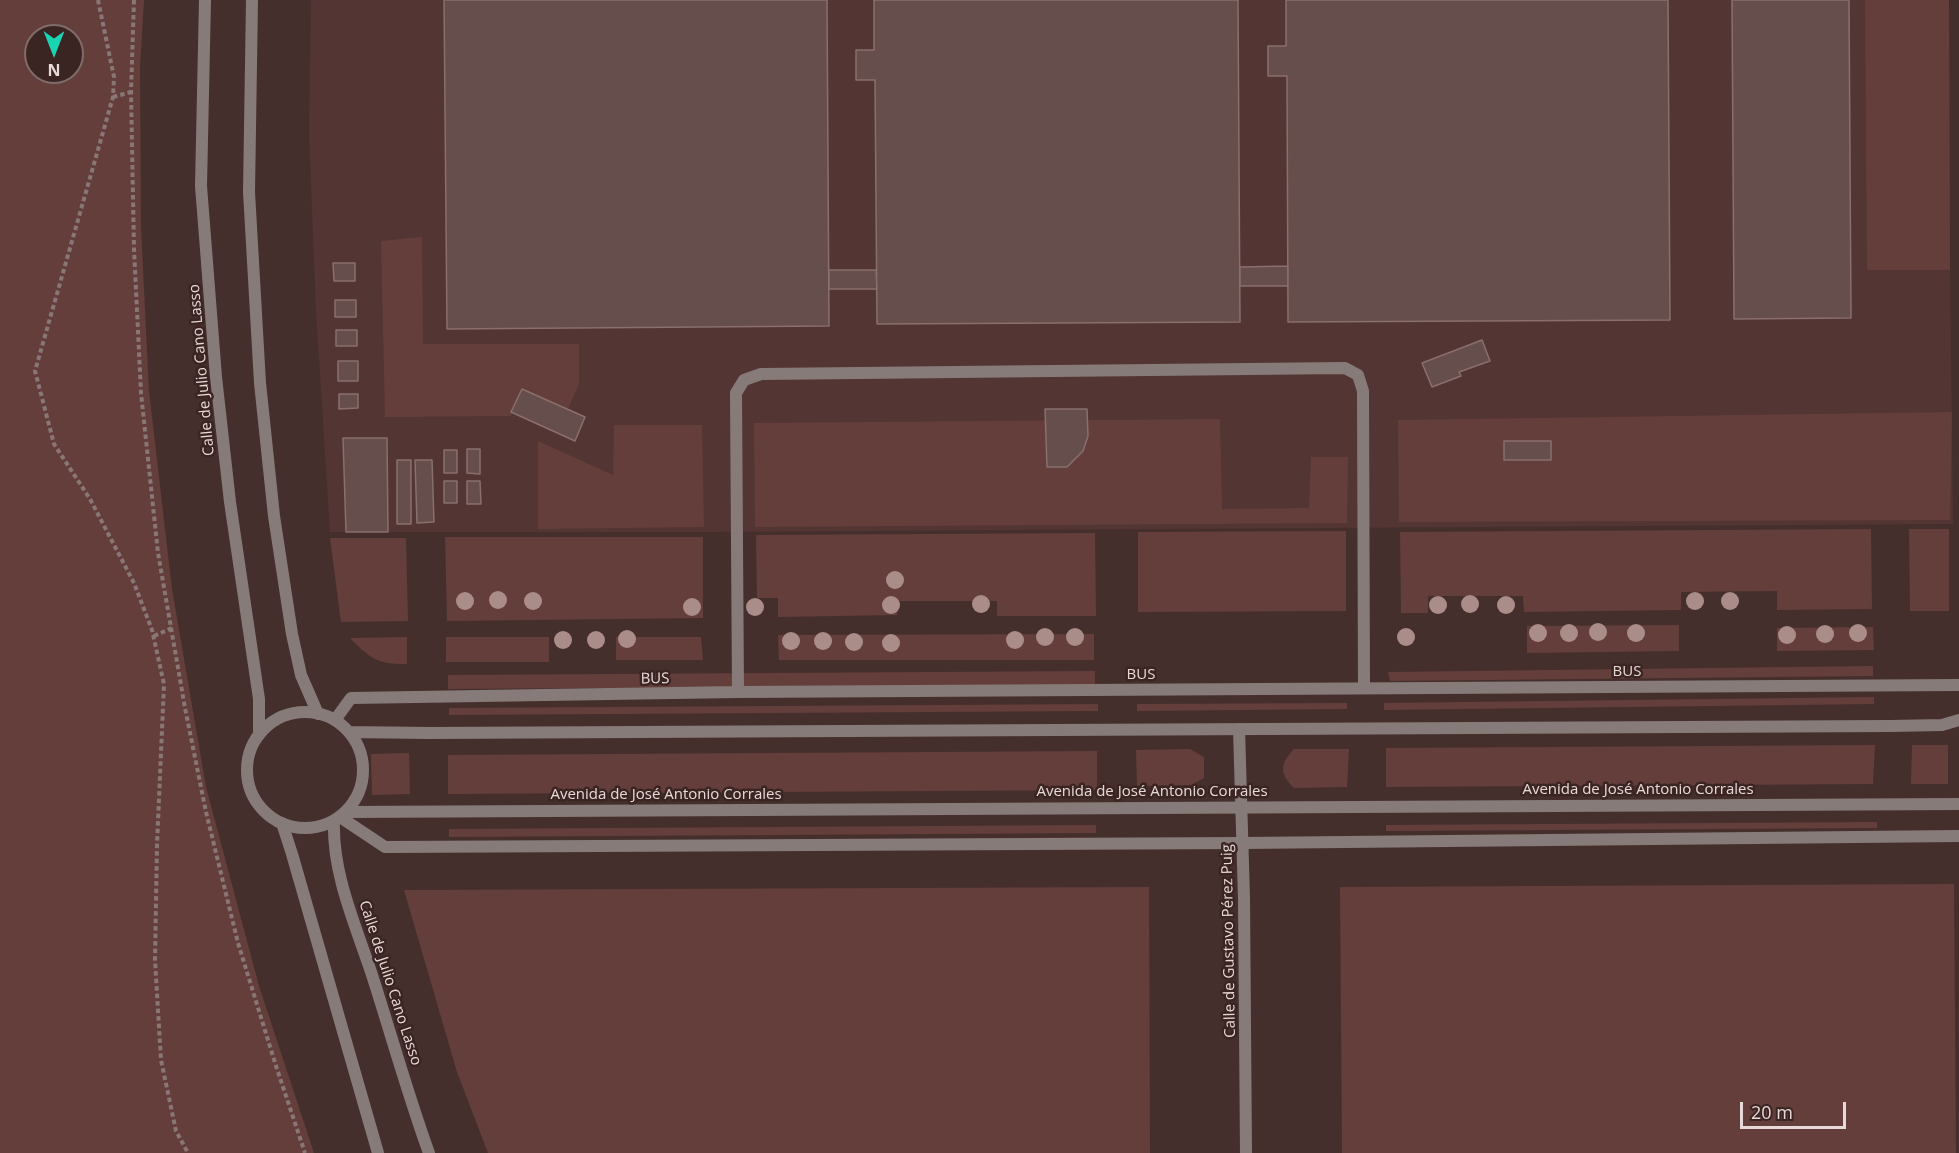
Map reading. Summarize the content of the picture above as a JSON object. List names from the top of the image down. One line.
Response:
{"streets":{"street":["Calle de Julio Cano Lasso","BUS","Avenida de José Antonio Corrales","Calle de Gustavo Pérez Puig"]},"crossings":[["Calle de Julio Cano Lasso","BUS"],["Calle de Julio Cano Lasso","Avenida de José Antonio Corrales"],["BUS","Avenida de José Antonio Corrales"],["Avenida de José Antonio Corrales","Calle de Gustavo Pérez Puig"]],"scale_bar":"20 m","north":"bottom"}
